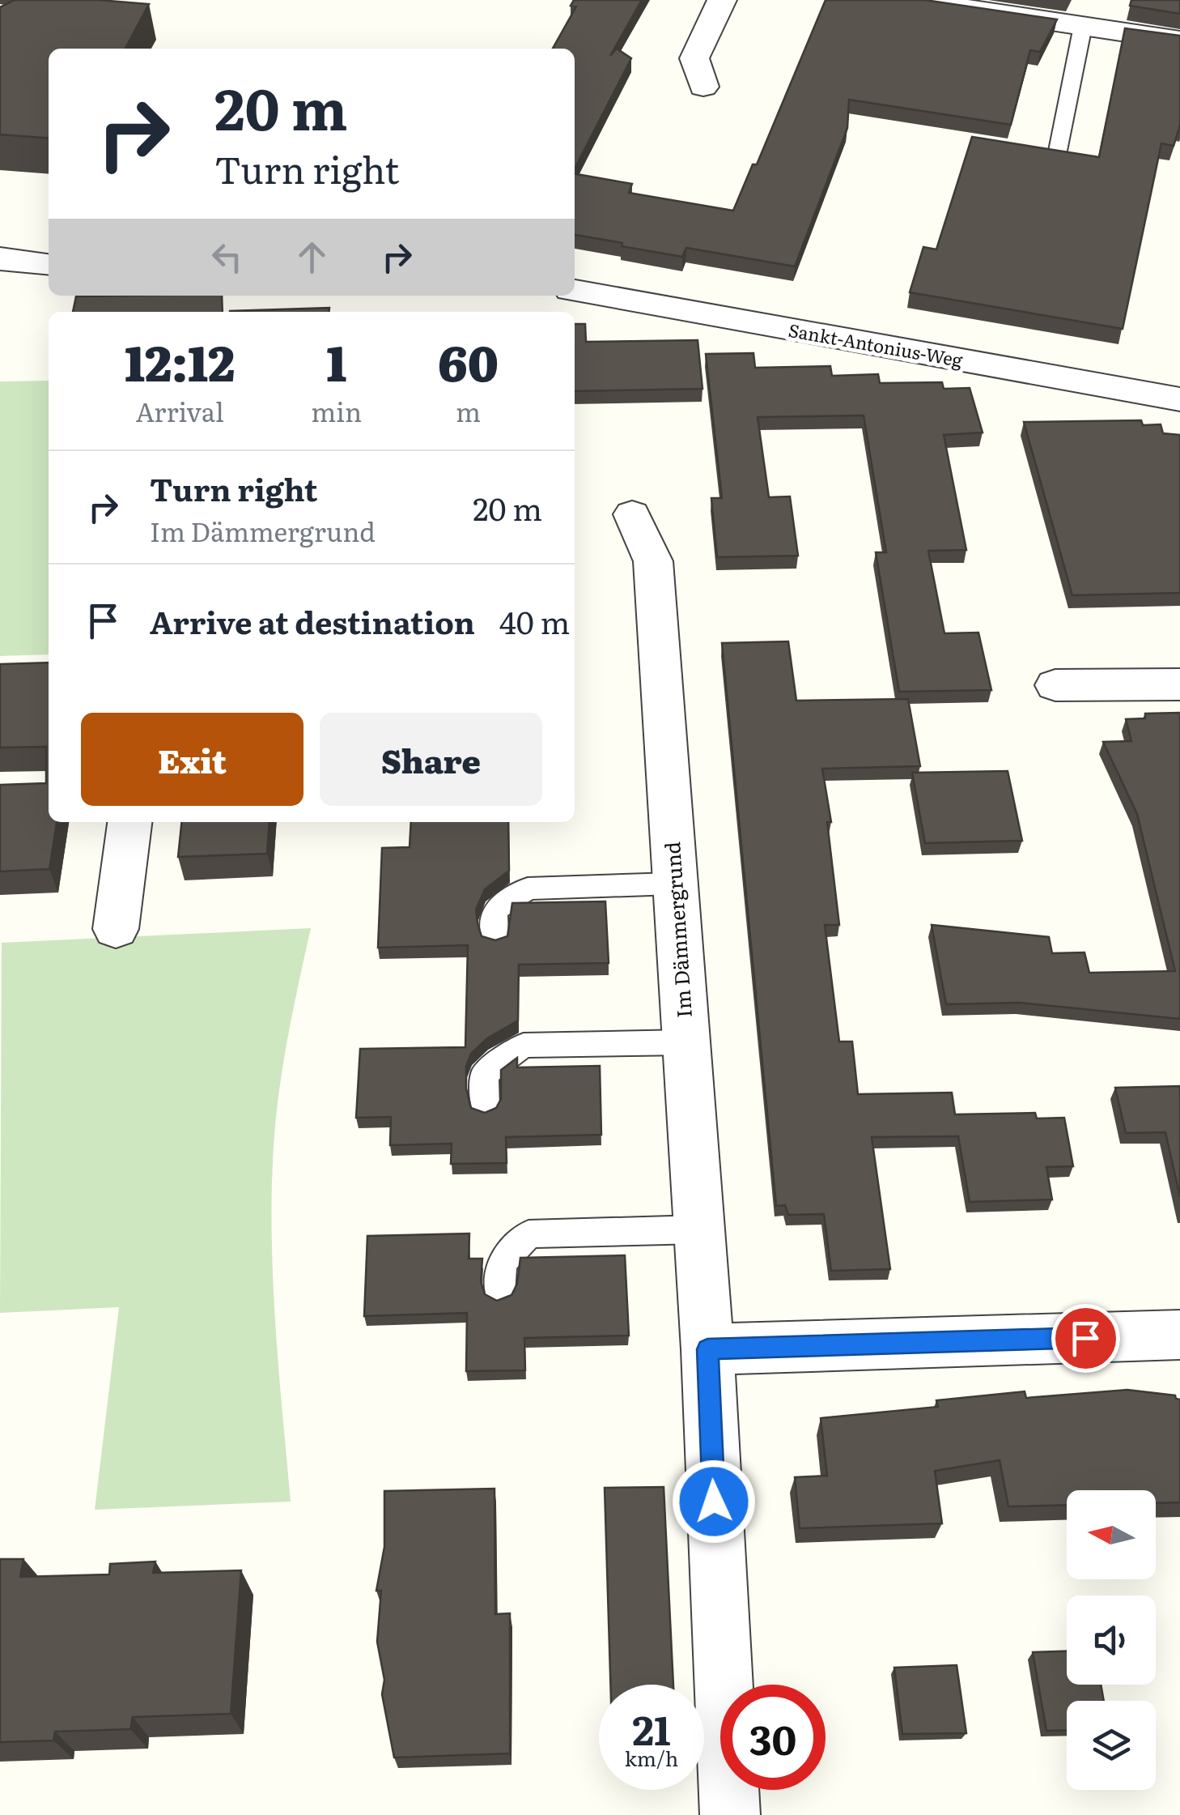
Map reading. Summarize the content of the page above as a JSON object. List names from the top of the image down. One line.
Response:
{"streets":{"street":["Sankt-Antonius-Weg","Im Dämmergrund"]},"north":"left","page":{"turn":["20 m","Turn right"],"eta":["12:12","Arrival","1","min","60","m"],"list":[{"name":"Turn right","note":"Im Dämmergrund","value":"20 m"},{"name":"Arrive at destination","value":"40 m"}],"buttons":["Exit","Share"],"speed":"21 km/h","limit":"30"}}
